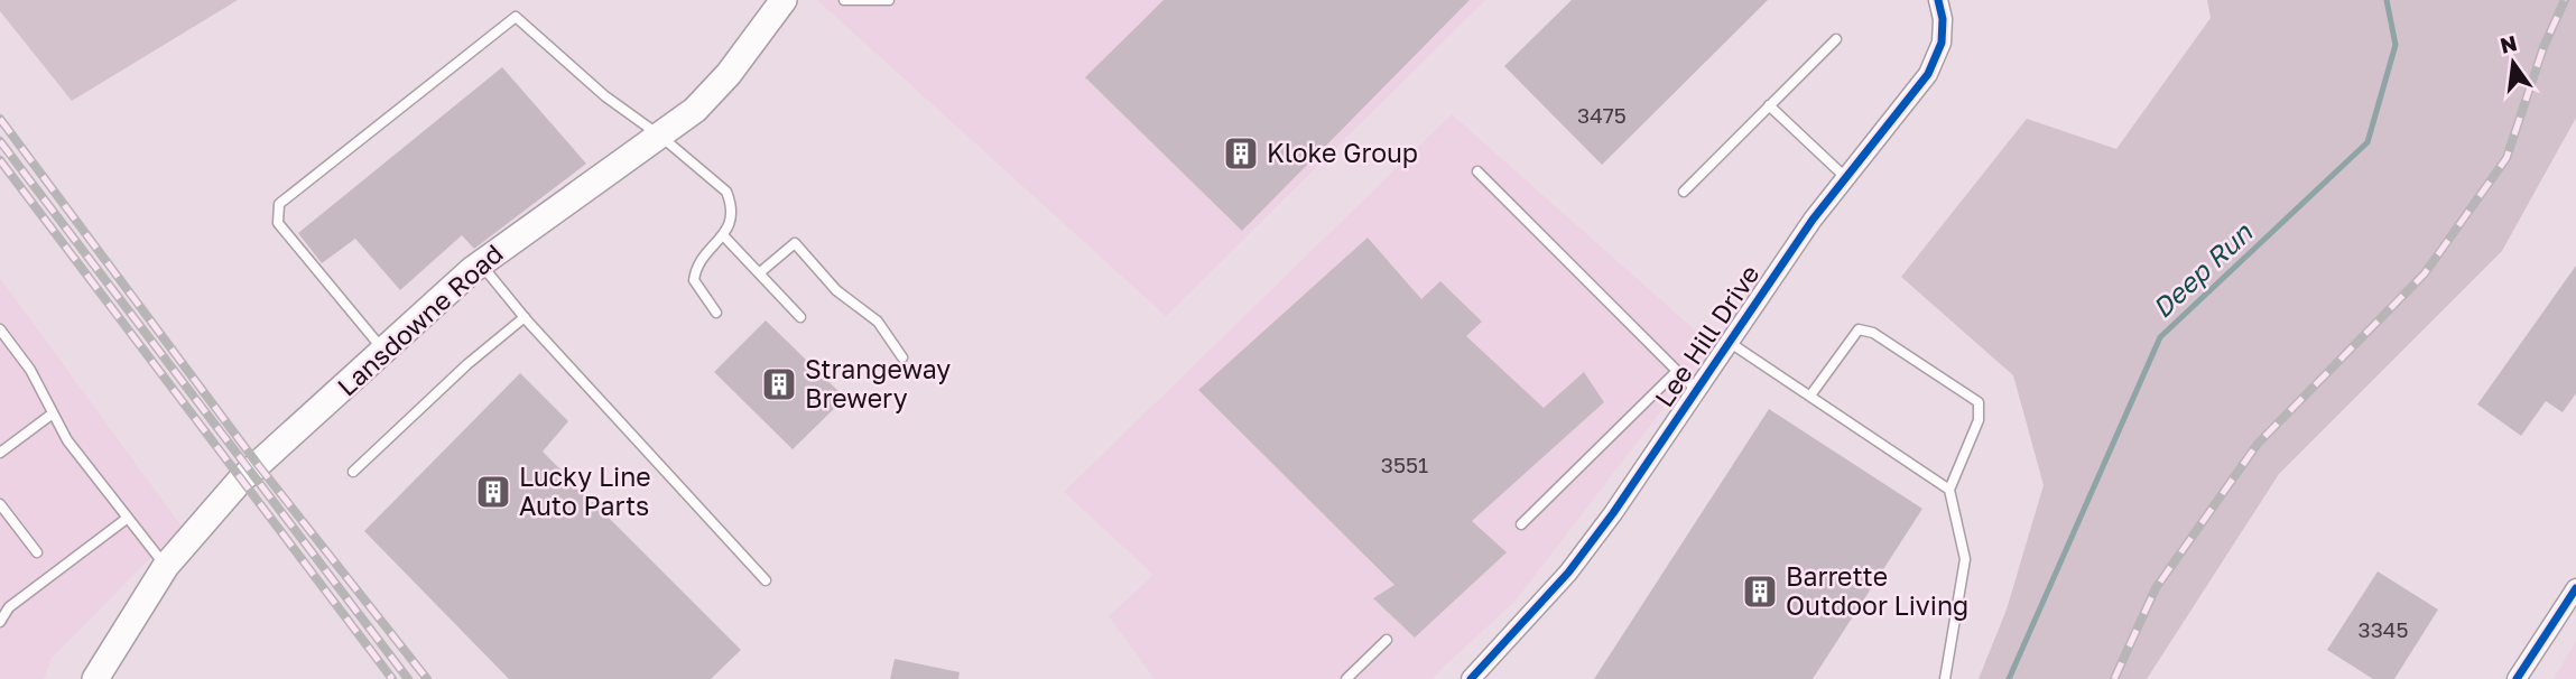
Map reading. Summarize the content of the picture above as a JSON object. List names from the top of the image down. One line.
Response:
{"streets":{"main road":["Lansdowne Road"],"street":["Lee Hill Drive"]},"water":["Deep Run"],"places":{"building":["Kloke Group","Strangeway Brewery","Lucky Line Auto Parts","Barrette Outdoor Living"]},"house_numbers":["3475","3551","3345"],"north":"top"}
